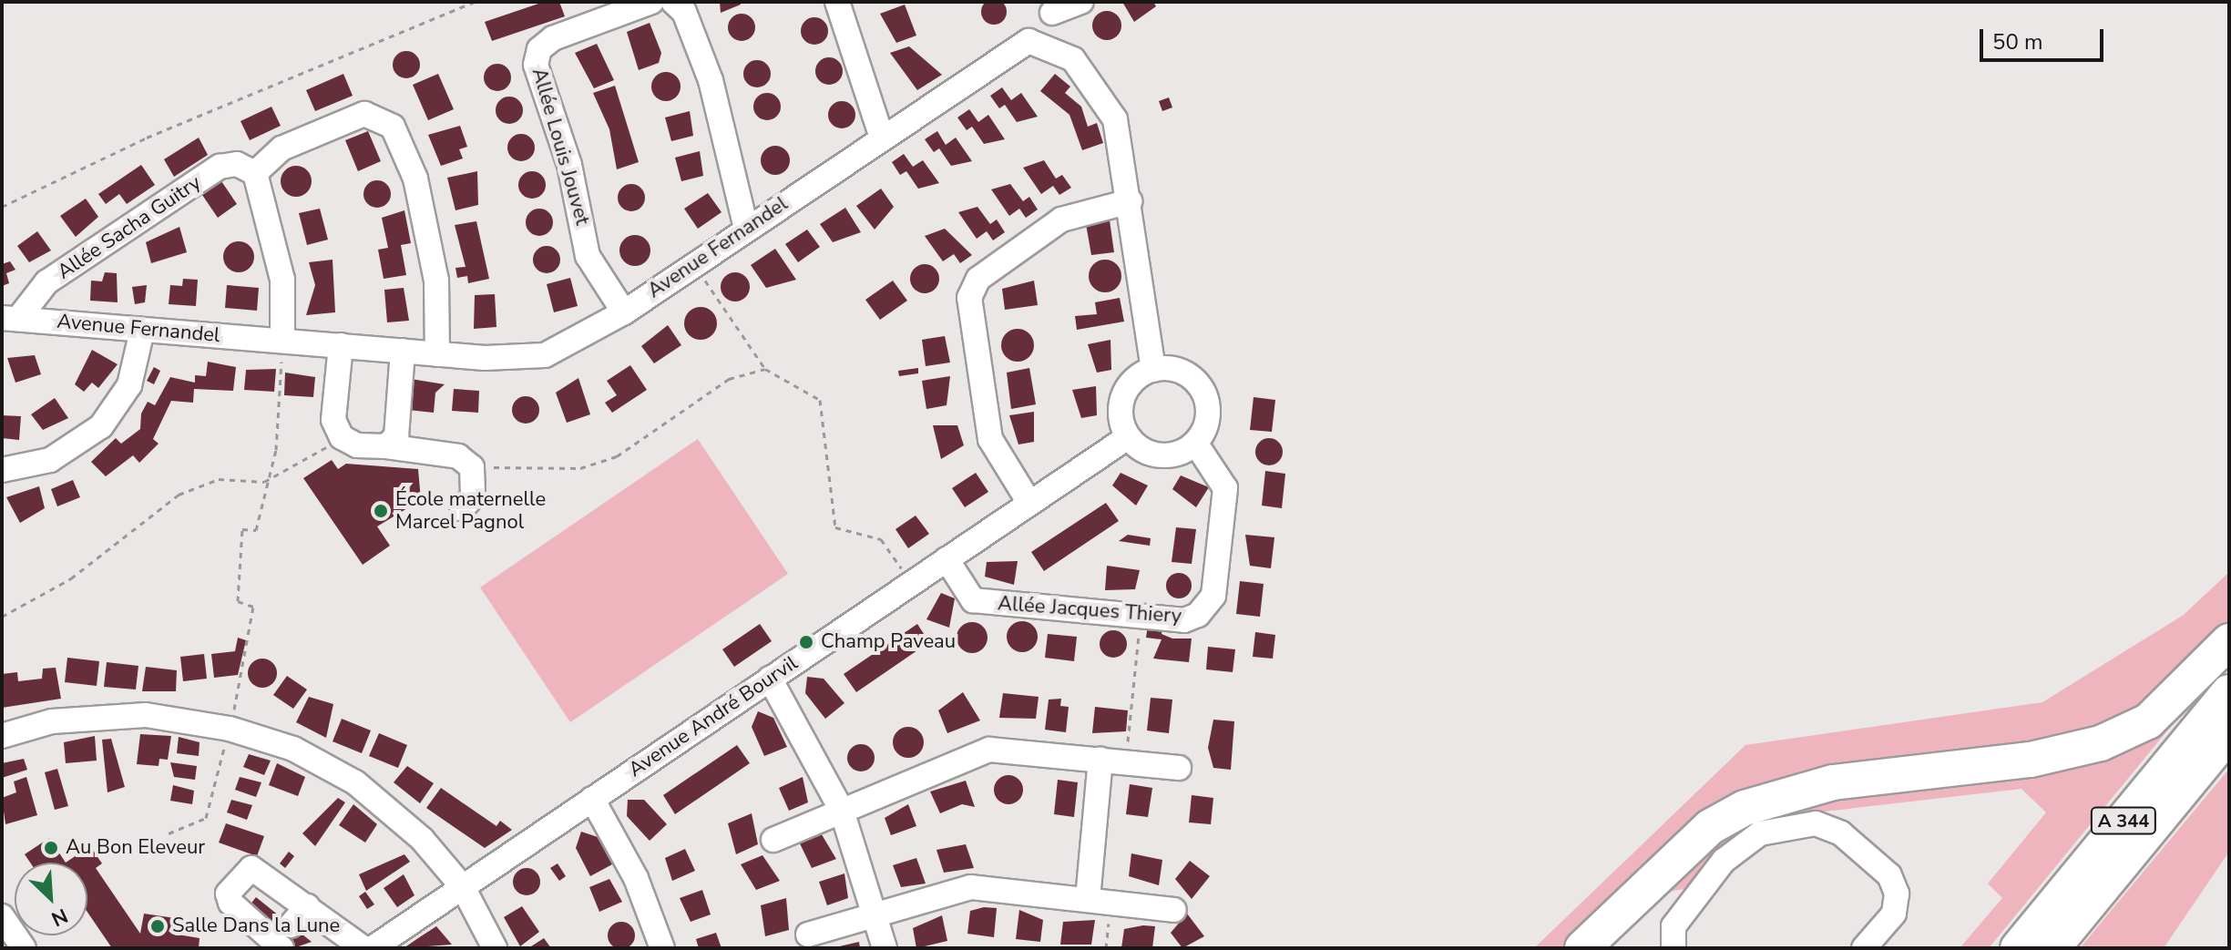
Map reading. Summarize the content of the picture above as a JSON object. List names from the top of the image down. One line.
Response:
{"streets":{"highway":["A 344"],"street":["Allée Louis Jouvet","Allée Sacha Guitry","Avenue Fernandel","Allée Jacques Thiery","Avenue André Bourvil"]},"crossings":[["Allée Louis Jouvet","Avenue Fernandel"],["Allée Sacha Guitry","Avenue Fernandel"],["Allée Jacques Thiery","Avenue André Bourvil"]],"places":["École maternelle Marcel Pagnol","Champ Paveau","Au Bon Eleveur","Salle Dans la Lune"],"scale_bar":"50 m","north":"bottom right"}
